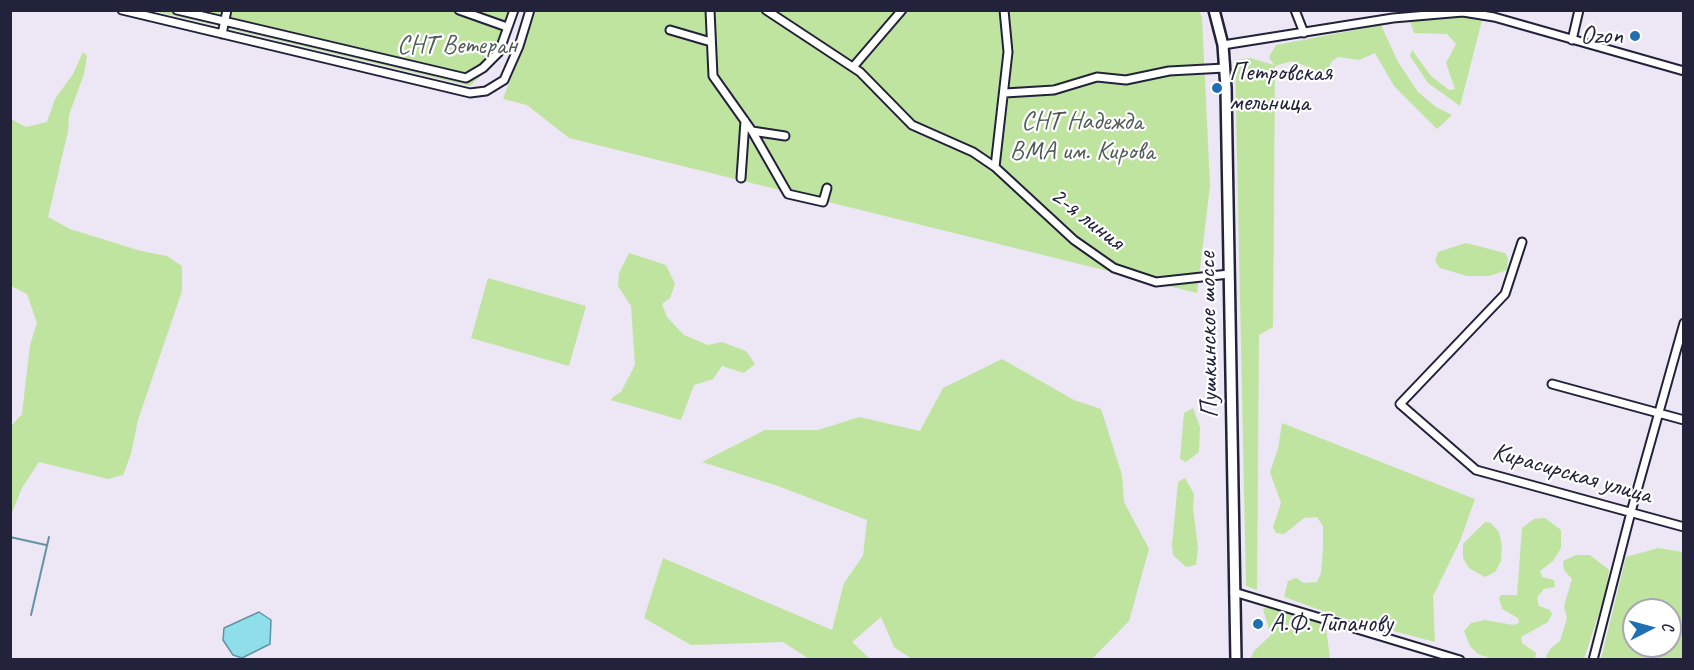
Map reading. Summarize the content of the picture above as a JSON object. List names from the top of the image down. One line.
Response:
{"streets":{"main road":["Пушкинское шоссе"],"street":["2-я линия","Кирасирская улица"]},"crossings":[["2-я линия","Пушкинское шоссе"]],"parks":["СНТ Ветеран","СНТ Надежда ВМА им. Кирова"],"places":["Ozon","Петровская мельница","А.Ф. Типанову"],"north":"right"}
